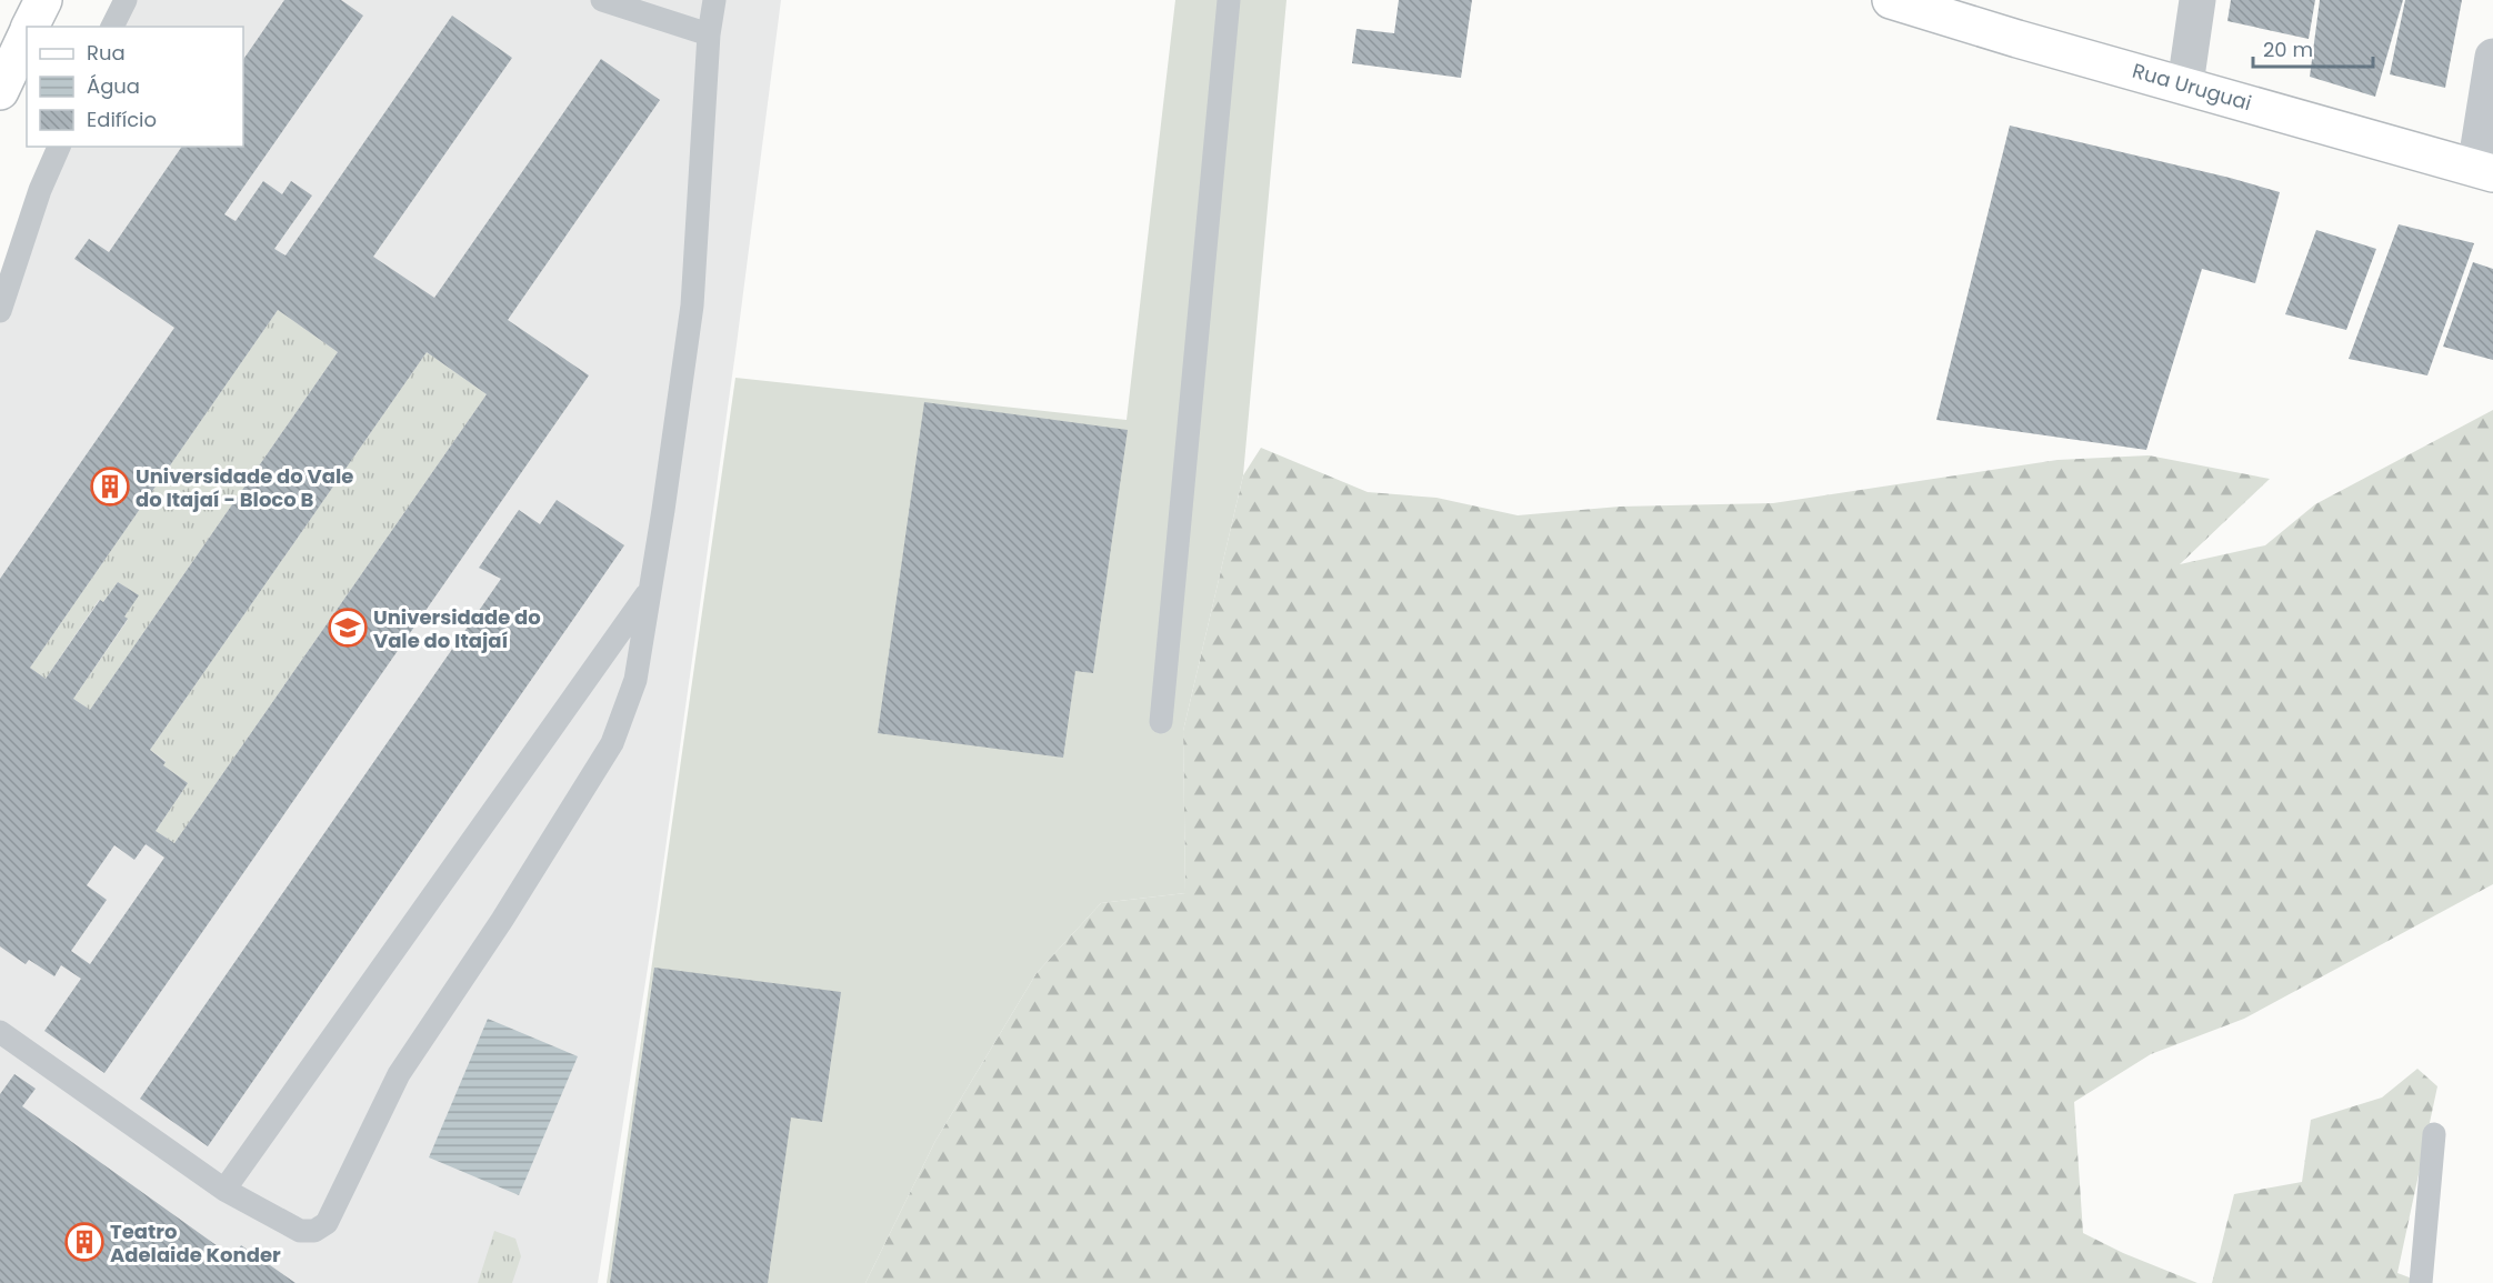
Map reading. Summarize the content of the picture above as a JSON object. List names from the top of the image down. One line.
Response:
{"streets":{"main road":["Rua Uruguai"]},"places":{"building":["Universidade do Vale do Itajaí - Bloco B","Teatro Adelaide Konder"],"school or university":["Universidade do Vale do Itajaí"]},"legend":["Rua","Água","Edifício"],"scale_bar":"20 m"}
